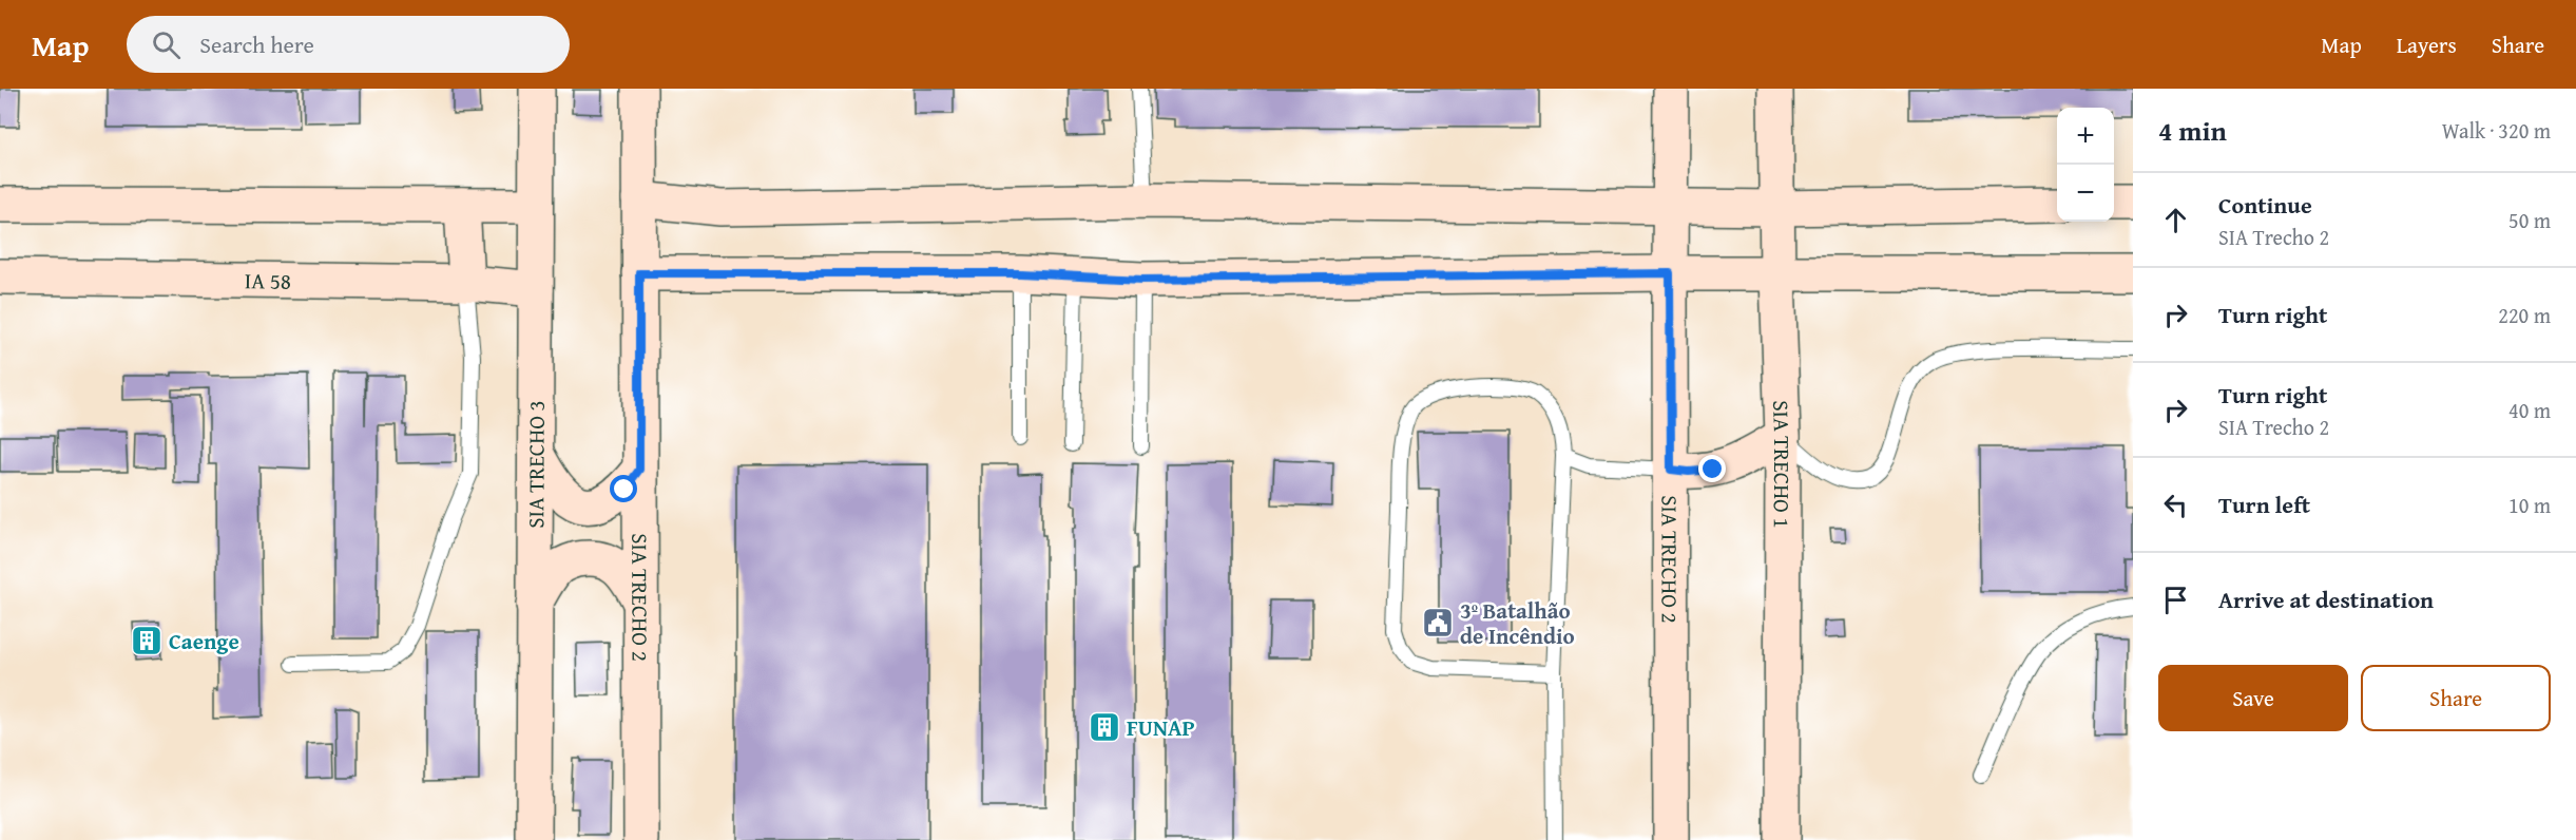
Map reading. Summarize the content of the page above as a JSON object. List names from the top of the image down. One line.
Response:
{"streets":{"main road":["IA 58","SIA TRECHO 3","SIA TRECHO 1","SIA TRECHO 2"]},"crossings":[["IA 58","SIA TRECHO 3"]],"places":{"public building":["3º Batalhão de Incêndio"],"building":["Caenge","FUNAP"]},"page":{"header":"Map","search":"Search here","nav":["Map","Layers","Share"],"heading":["4 min","Walk · 320 m"],"map_buttons":["+","−"],"list":[["Continue","SIA Trecho 2","50 m"],["Turn right","220 m"],["Turn right","SIA Trecho 2","40 m"],["Turn left","10 m"],"Arrive at destination"],"buttons":["Save","Share"]}}
